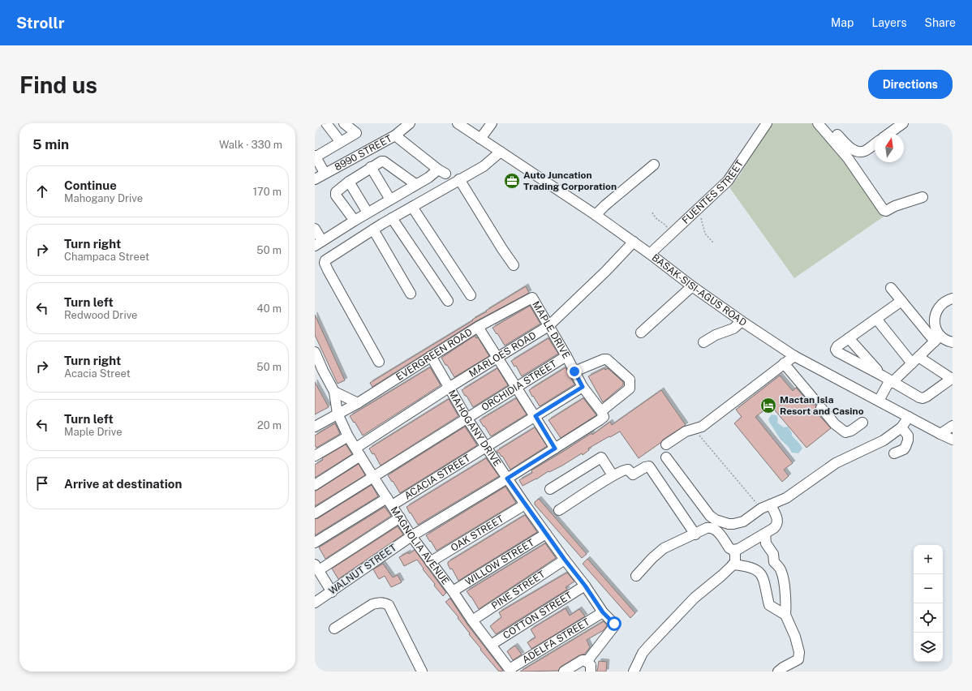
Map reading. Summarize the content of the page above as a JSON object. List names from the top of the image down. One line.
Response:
{"streets":{"street":["8990 STREET","FUENTES STREET","BASAK-SISI-AGUS ROAD","MAPLE DRIVE","EVERGREEN ROAD","MARLOES ROAD","ORCHIDIA STREET","MAHOGANY DRIVE","ACACIA STREET","OAK STREET","MAGNOLIA AVENUE","WILLOW STREET","WALNUT STREET","PINE STREET","COTTON STREET","ADELFA STREET"]},"crossings":[["FUENTES STREET","BASAK-SISI-AGUS ROAD"],["BASAK-SISI-AGUS ROAD","MARLOES ROAD"],["MAPLE DRIVE","EVERGREEN ROAD"],["MAPLE DRIVE","MARLOES ROAD"],["MAPLE DRIVE","ORCHIDIA STREET"],["MAPLE DRIVE","ACACIA STREET"],["MAPLE DRIVE","WALNUT STREET"],["EVERGREEN ROAD","MAHOGANY DRIVE"],["EVERGREEN ROAD","MAGNOLIA AVENUE"],["MARLOES ROAD","MAHOGANY DRIVE"],["MARLOES ROAD","MAGNOLIA AVENUE"],["ORCHIDIA STREET","MAHOGANY DRIVE"],["ORCHIDIA STREET","MAGNOLIA AVENUE"],["MAHOGANY DRIVE","ACACIA STREET"],["MAHOGANY DRIVE","OAK STREET"],["MAHOGANY DRIVE","WILLOW STREET"],["MAHOGANY DRIVE","WALNUT STREET"],["MAHOGANY DRIVE","PINE STREET"],["MAHOGANY DRIVE","COTTON STREET"],["MAHOGANY DRIVE","ADELFA STREET"],["ACACIA STREET","MAGNOLIA AVENUE"],["OAK STREET","MAGNOLIA AVENUE"],["MAGNOLIA AVENUE","WILLOW STREET"],["MAGNOLIA AVENUE","WALNUT STREET"],["MAGNOLIA AVENUE","PINE STREET"],["MAGNOLIA AVENUE","COTTON STREET"],["MAGNOLIA AVENUE","ADELFA STREET"]],"places":{"office":["Auto Juncation Trading Corporation"],"hotel":["Mactan Isla Resort and Casino"]},"north":"top","page":{"header":"Strollr","nav":["Map","Layers","Share"],"buttons":"Directions","title":"Find us","heading":["5 min","Walk · 330 m"],"list":[["Continue","Mahogany Drive","170 m"],["Turn right","Champaca Street","50 m"],["Turn left","Redwood Drive","40 m"],["Turn right","Acacia Street","50 m"],["Turn left","Maple Drive","20 m"],"Arrive at destination"],"map_buttons":["+","−"]}}
